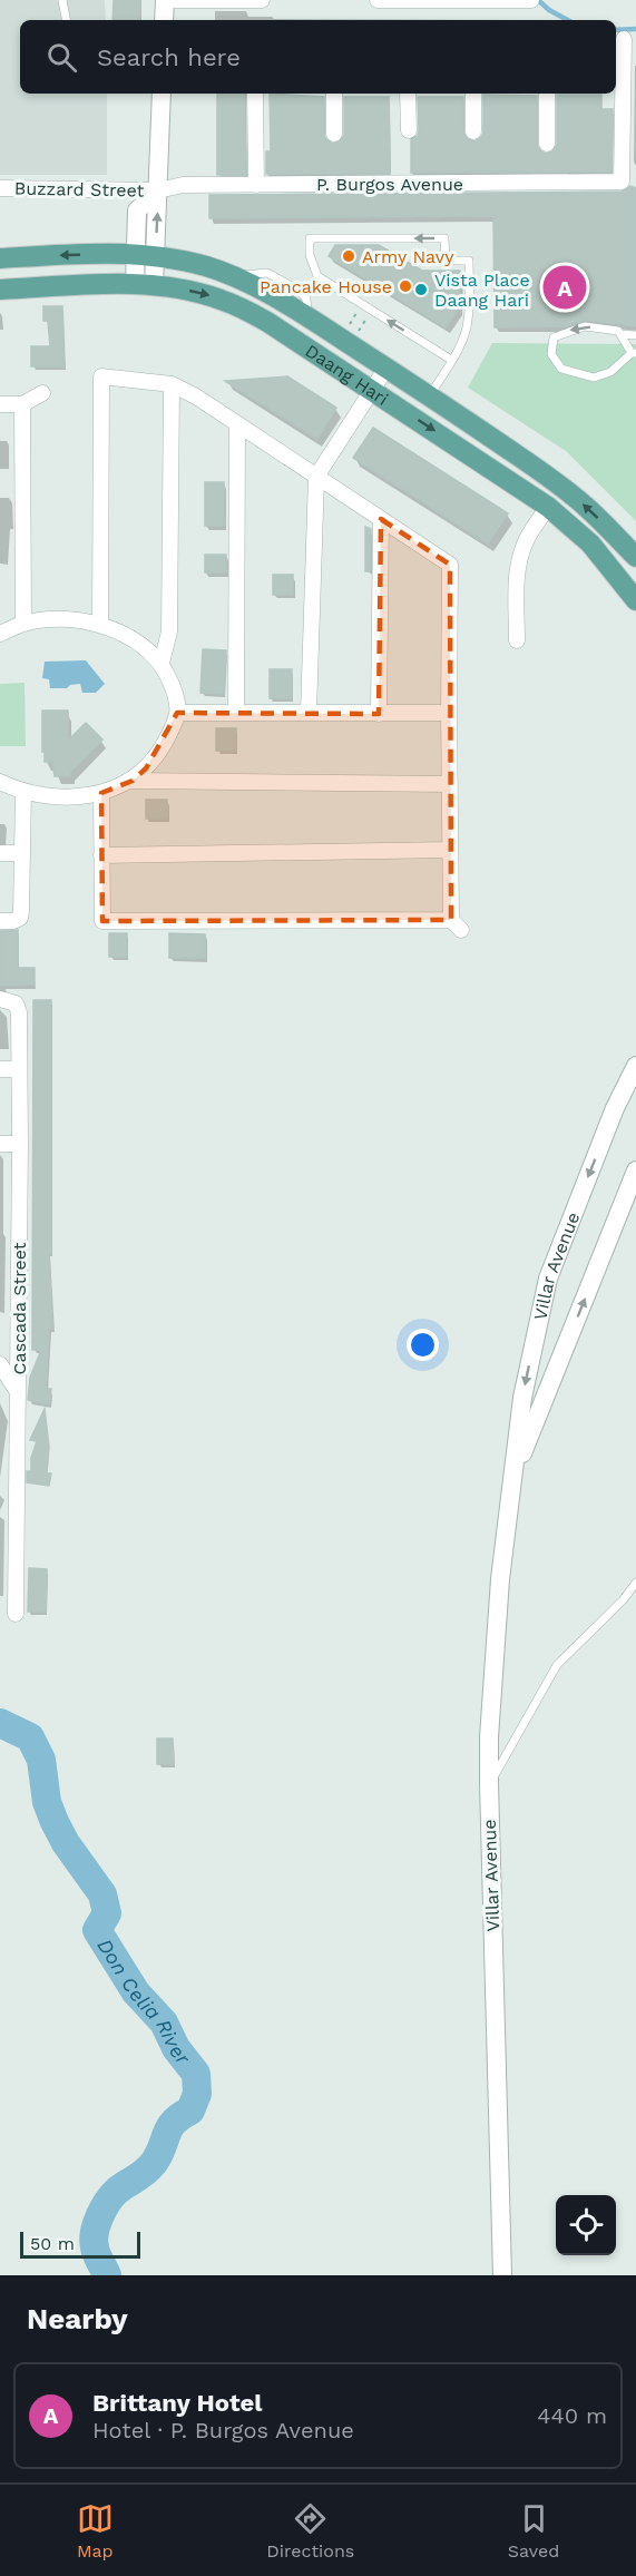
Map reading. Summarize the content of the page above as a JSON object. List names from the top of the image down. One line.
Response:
{"streets":{"main road":["Daang Hari"],"street":["P. Burgos Avenue","Buzzard Street","Villar Avenue","Cascada Street"]},"crossings":[["P. Burgos Avenue","Buzzard Street"]],"water":["Don Celia River"],"places":["Army Navy","Pancake House","Vista Place Daang Hari"],"scale_bar":"50 m","page":{"search":"Search here","pins":"A","scale":"50 m","heading":"Nearby","list":[{"mark":"A","name":"Brittany Hotel","note":"Hotel · P. Burgos Avenue","value":"440 m"}],"nav":["Map","Directions","Saved"]}}
